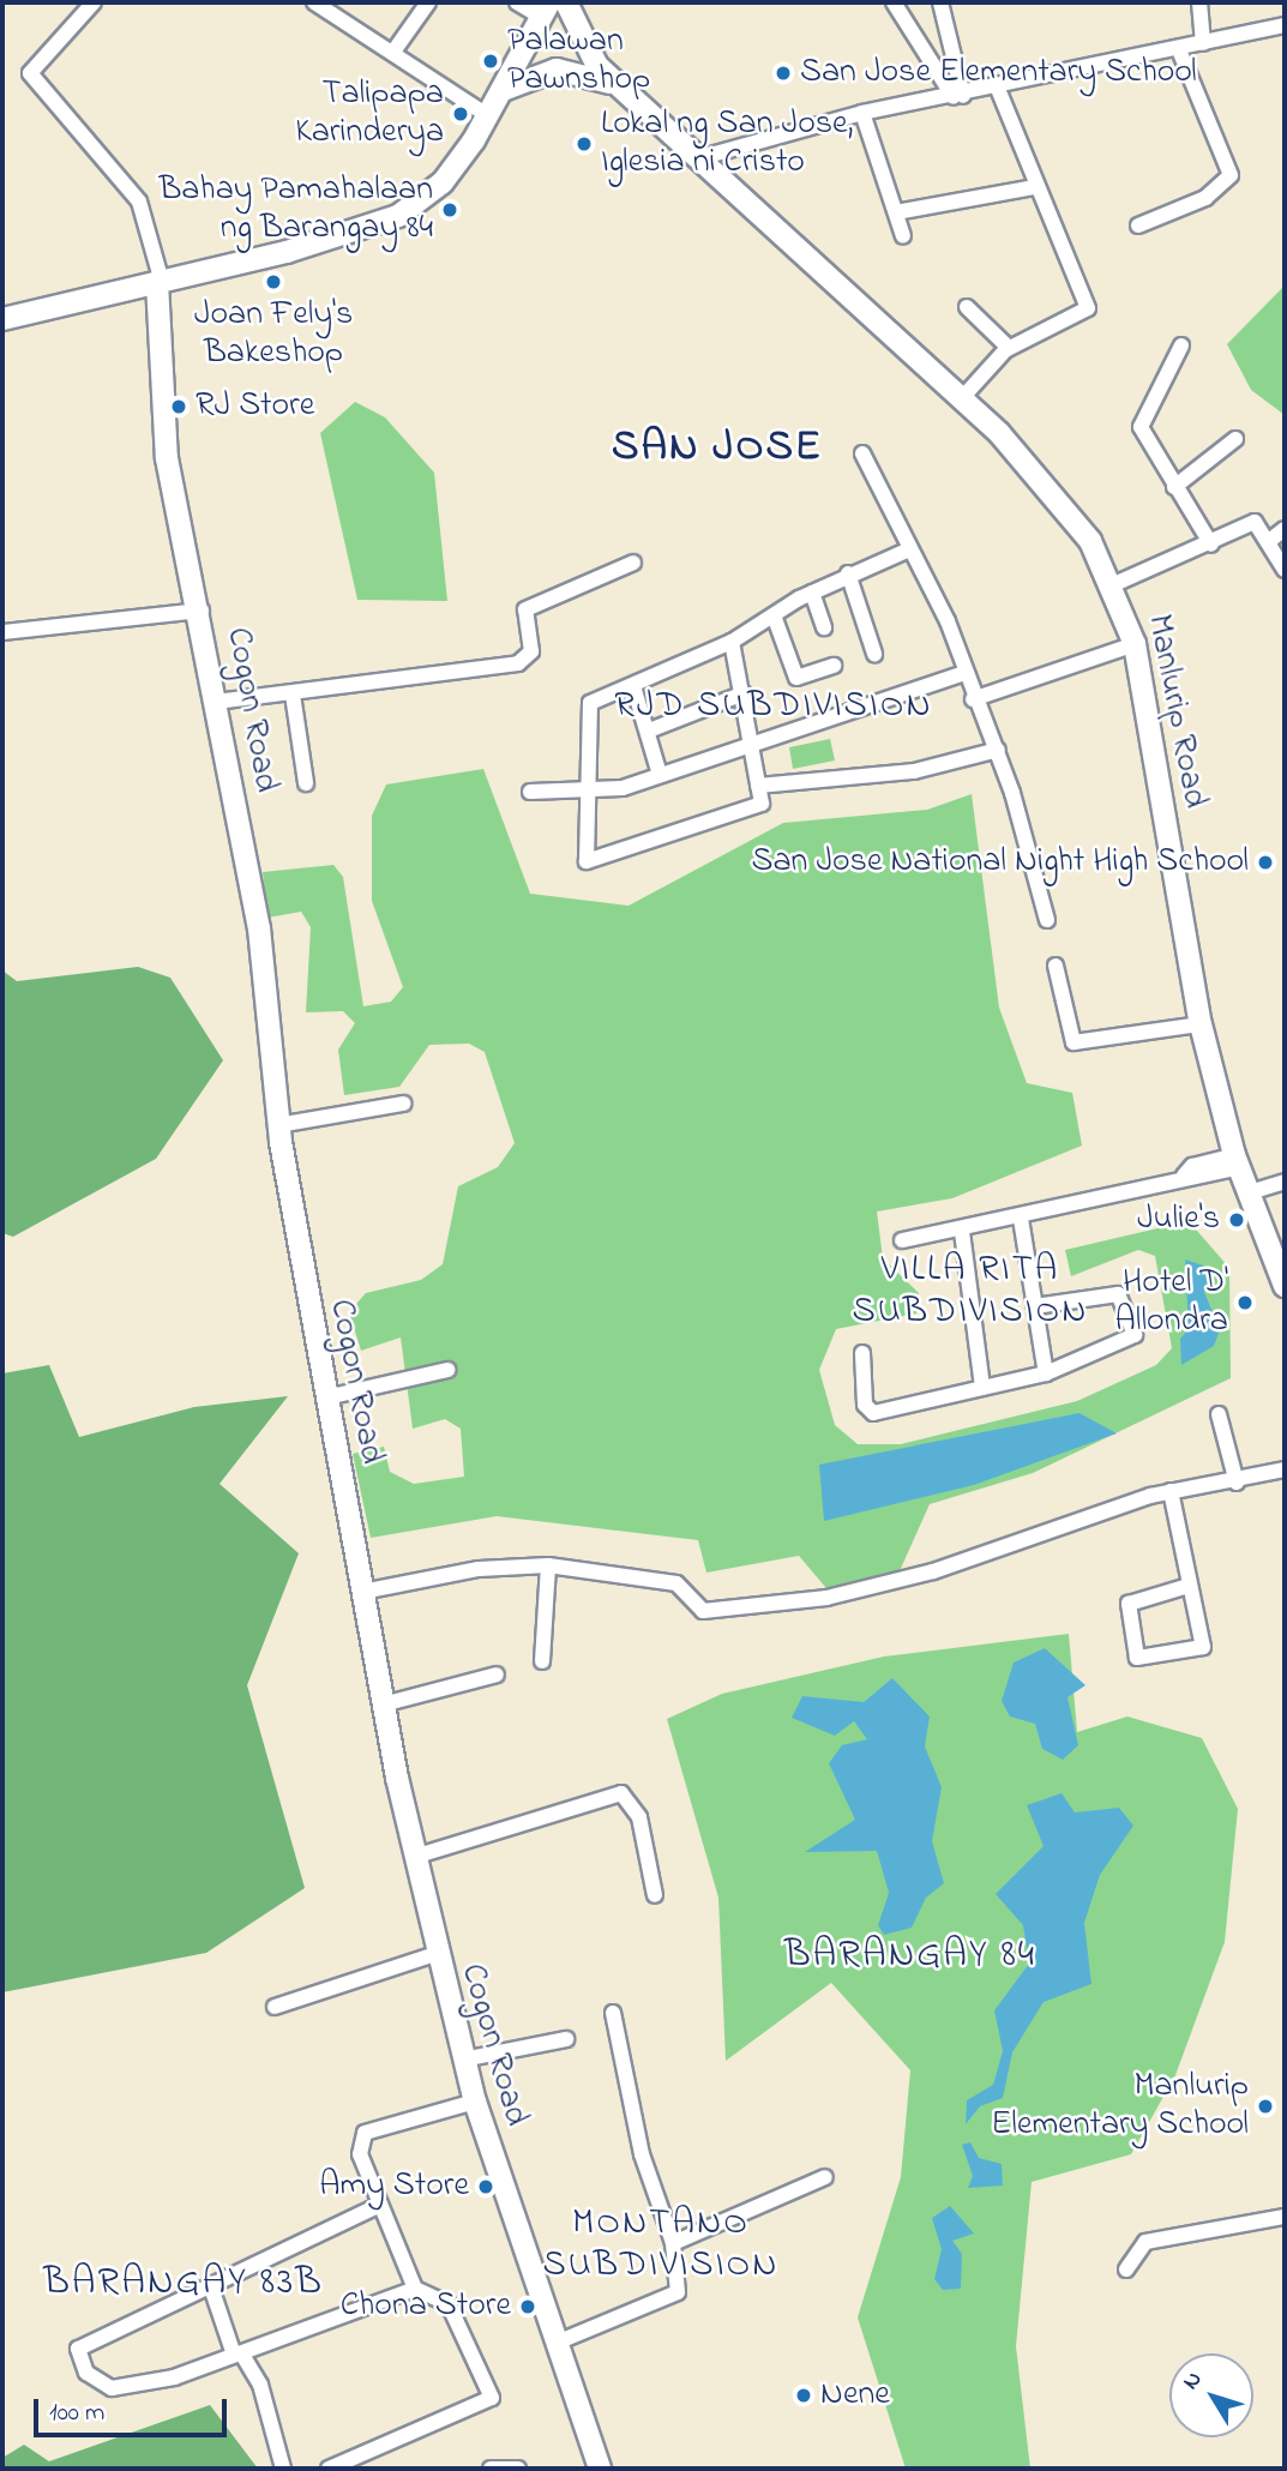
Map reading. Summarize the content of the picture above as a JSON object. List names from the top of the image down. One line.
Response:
{"streets":{"main road":["Cogon Road","Manlurip Road"]},"districts":["SAN JOSE","RJD SUBDIVISION","VILLA RITA SUBDIVISION","BARANGAY 84","MONTANO SUBDIVISION","BARANGAY 83B"],"places":["Palawan Pawnshop","San Jose Elementary School","Talipapa Karinderya","Lokal ng San Jose, Iglesia ni Cristo","Bahay Pamahalaan ng Barangay 84","Joan Fely's Bakeshop","RJ Store","San Jose National Night High School","Julie's","Hotel D' Allondra","Manlurip Elementary School","Amy Store","Chona Store","Nene"],"scale_bar":"100 m","north":"top left"}
